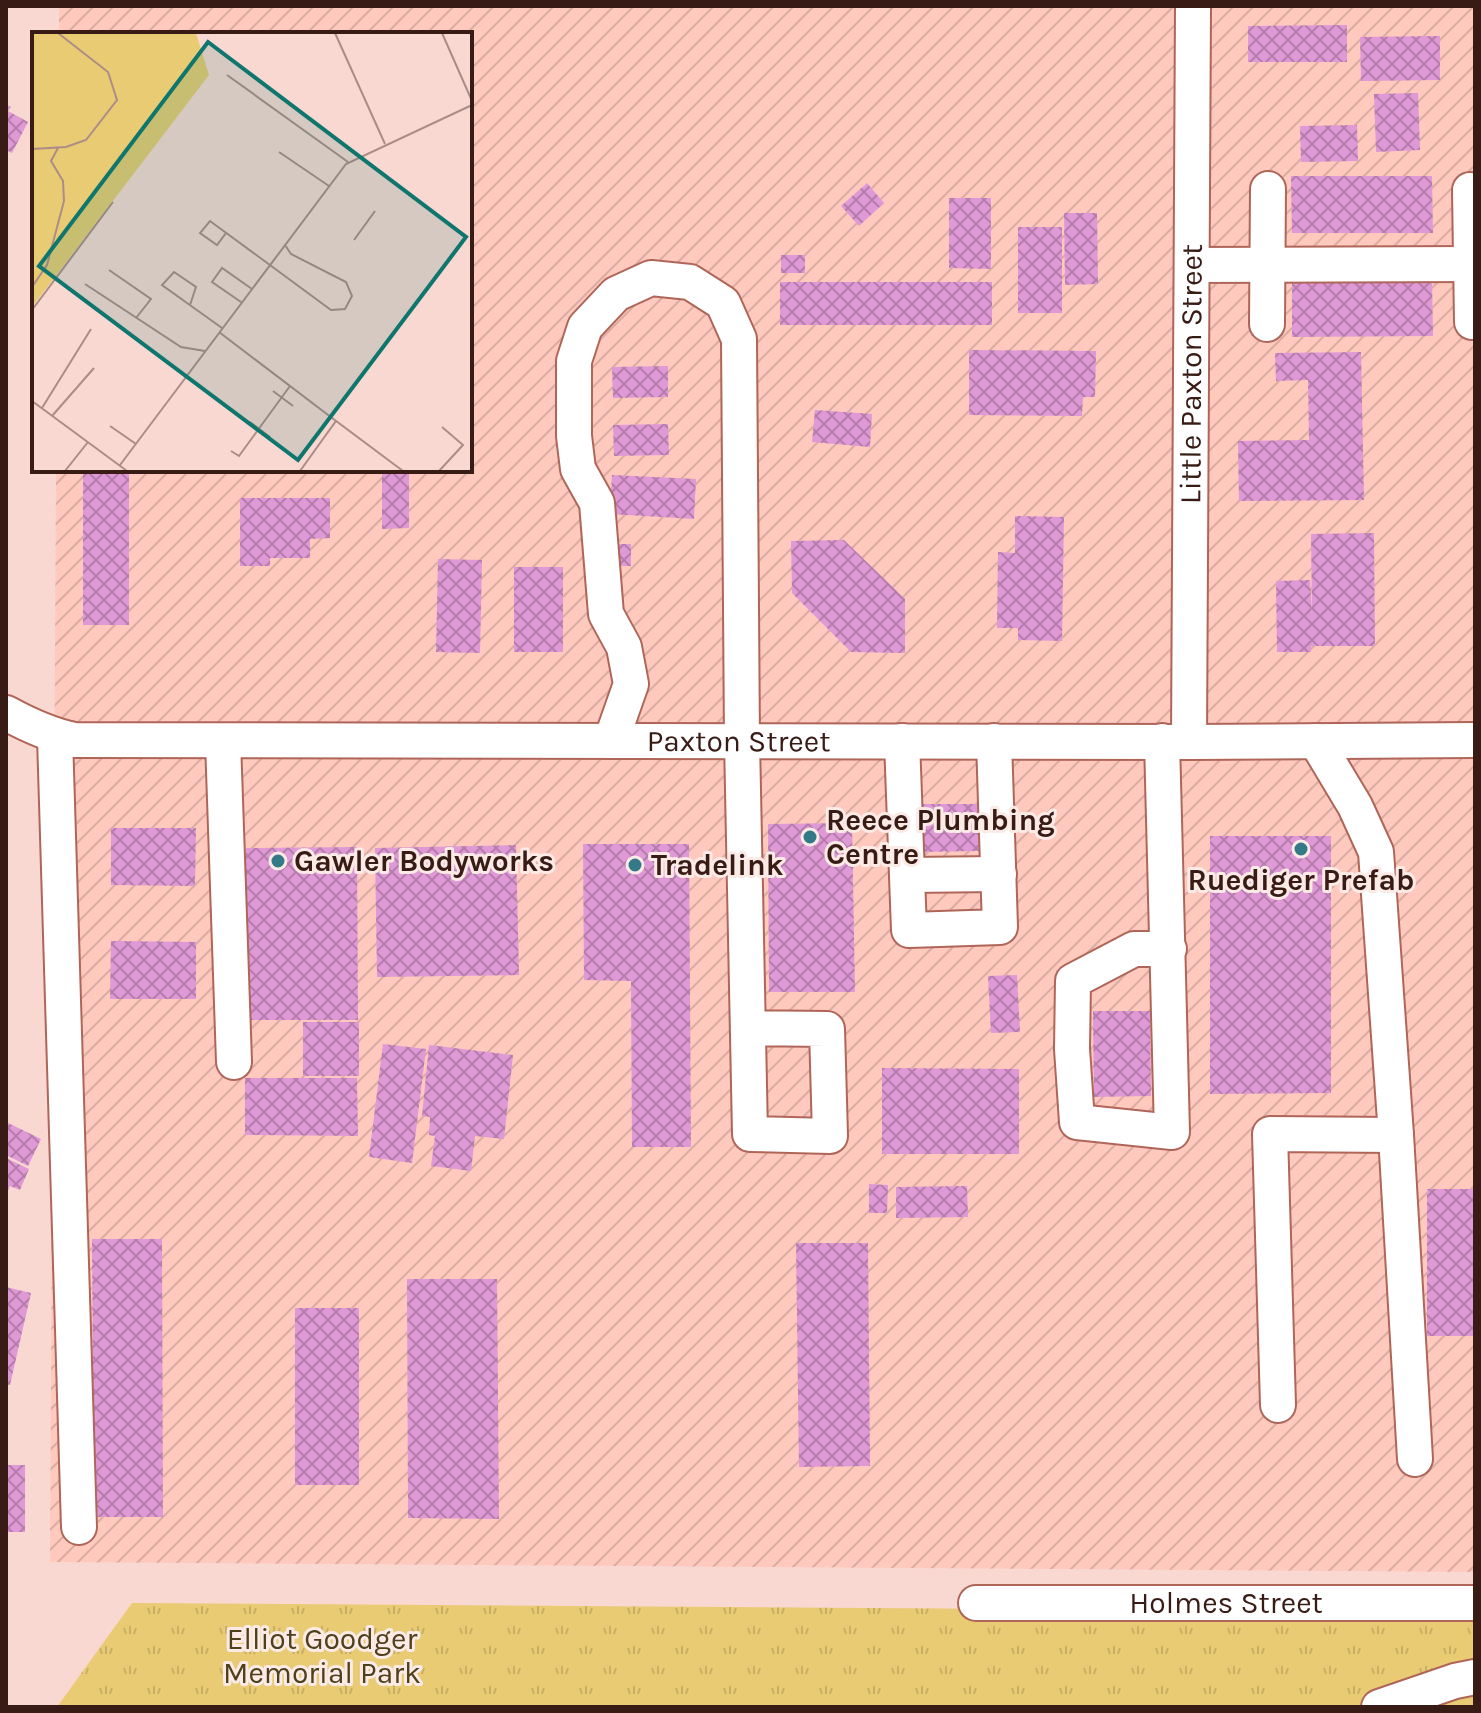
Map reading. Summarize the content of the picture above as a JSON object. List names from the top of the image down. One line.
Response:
{"streets":{"street":["Little Paxton Street","Paxton Street","Holmes Street"]},"crossings":[["Little Paxton Street","Paxton Street"]],"parks":["Elliot Goodger Memorial Park"],"places":["Reece Plumbing Centre","Ruediger Prefab","Gawler Bodyworks","Tradelink"]}
